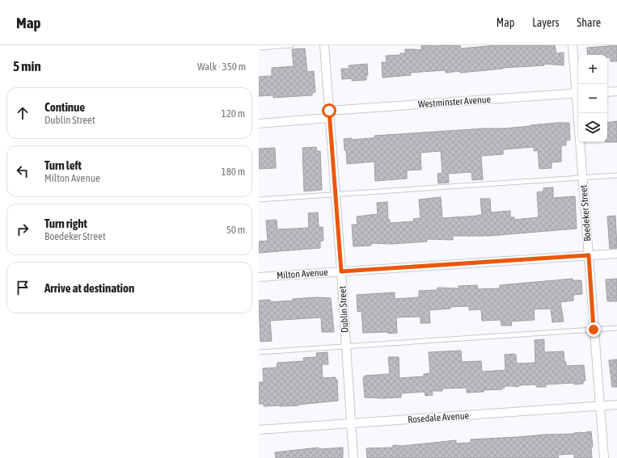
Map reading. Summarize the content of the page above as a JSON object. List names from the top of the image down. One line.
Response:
{"streets":{"street":["Westminster Avenue","Boedeker Street","Milton Avenue","Dublin Street","Rosedale Avenue"]},"crossings":[["Westminster Avenue","Dublin Street"],["Boedeker Street","Milton Avenue"],["Boedeker Street","Rosedale Avenue"],["Milton Avenue","Dublin Street"],["Dublin Street","Rosedale Avenue"]],"page":{"header":"Map","nav":["Map","Layers","Share"],"heading":["5 min","Walk · 350 m"],"map_buttons":["+","−"],"list":[["Continue","Dublin Street","120 m"],["Turn left","Milton Avenue","180 m"],["Turn right","Boedeker Street","50 m"],"Arrive at destination"]}}
